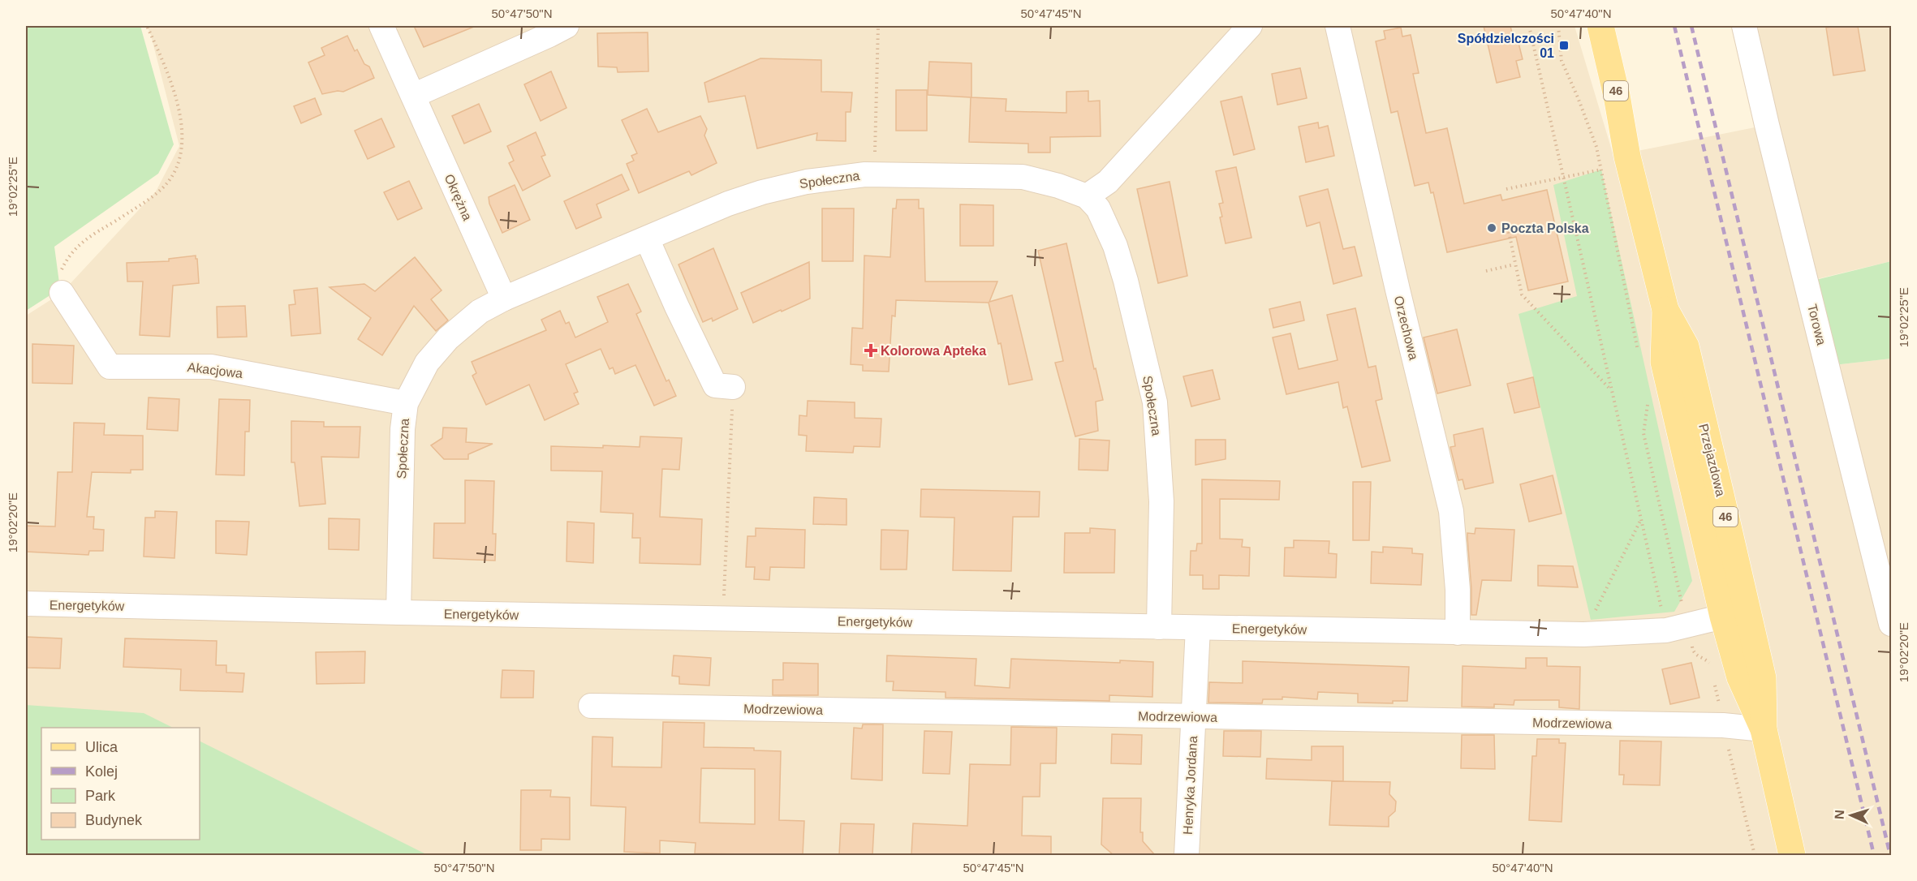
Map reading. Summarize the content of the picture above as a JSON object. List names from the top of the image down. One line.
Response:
{"streets":{"main road":["46","Przejazdowa"],"street":["Społeczna","Okrężna","Torowa","Orzechowa","Akacjowa","Energetyków","Modrzewiowa","Henryka Jordana"]},"crossings":[["Społeczna","Okrężna"],["Społeczna","Akacjowa"],["Społeczna","Energetyków"],["Orzechowa","Energetyków"],["Przejazdowa","Energetyków"],["Przejazdowa","Modrzewiowa"],["Energetyków","Henryka Jordana"],["Modrzewiowa","Henryka Jordana"]],"places":{"transit":["Spółdzielczości 01"],"other":["Poczta Polska"],"health":["Kolorowa Apteka"]},"legend":["Ulica","Kolej","Park","Budynek"],"north":"left","coordinates":["50°47'50\"N","50°47'45\"N","50°47'40\"N","19°02'25\"E","19°02'20\"E"]}
